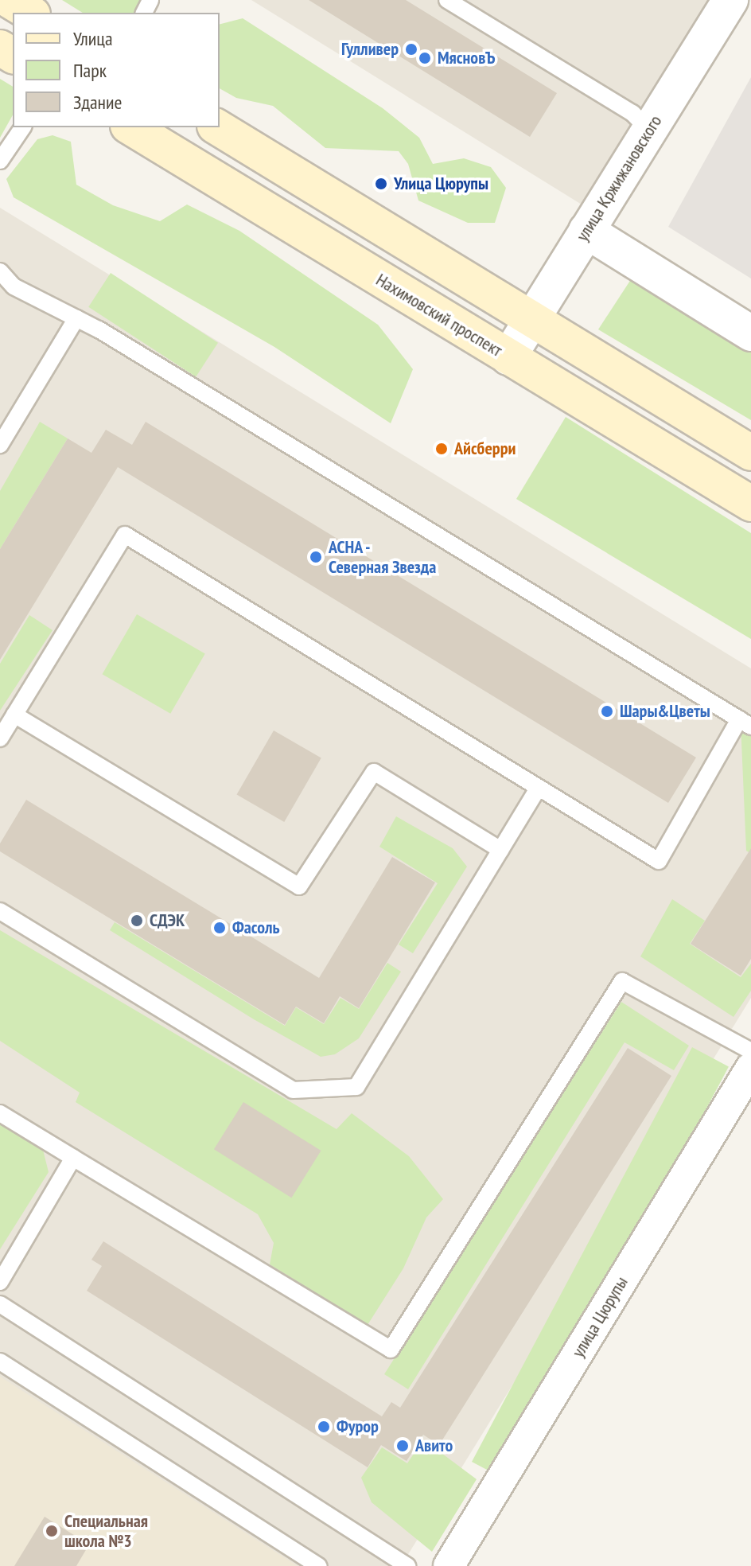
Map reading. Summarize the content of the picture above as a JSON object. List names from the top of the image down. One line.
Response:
{"streets":{"main road":["Нахимовский проспект"],"street":["улица Кржижановского","улица Цюрупы"]},"crossings":[["улица Кржижановского","Нахимовский проспект"]],"places":["Гулливер","МясновЪ","Улица Цюрупы","Айсберри","АСНА - Северная Звезда","Шары&Цветы","СДЭК","Фасоль","Фурор","Авито","Специальная школа №3"],"legend":["Улица","Парк","Здание"]}
